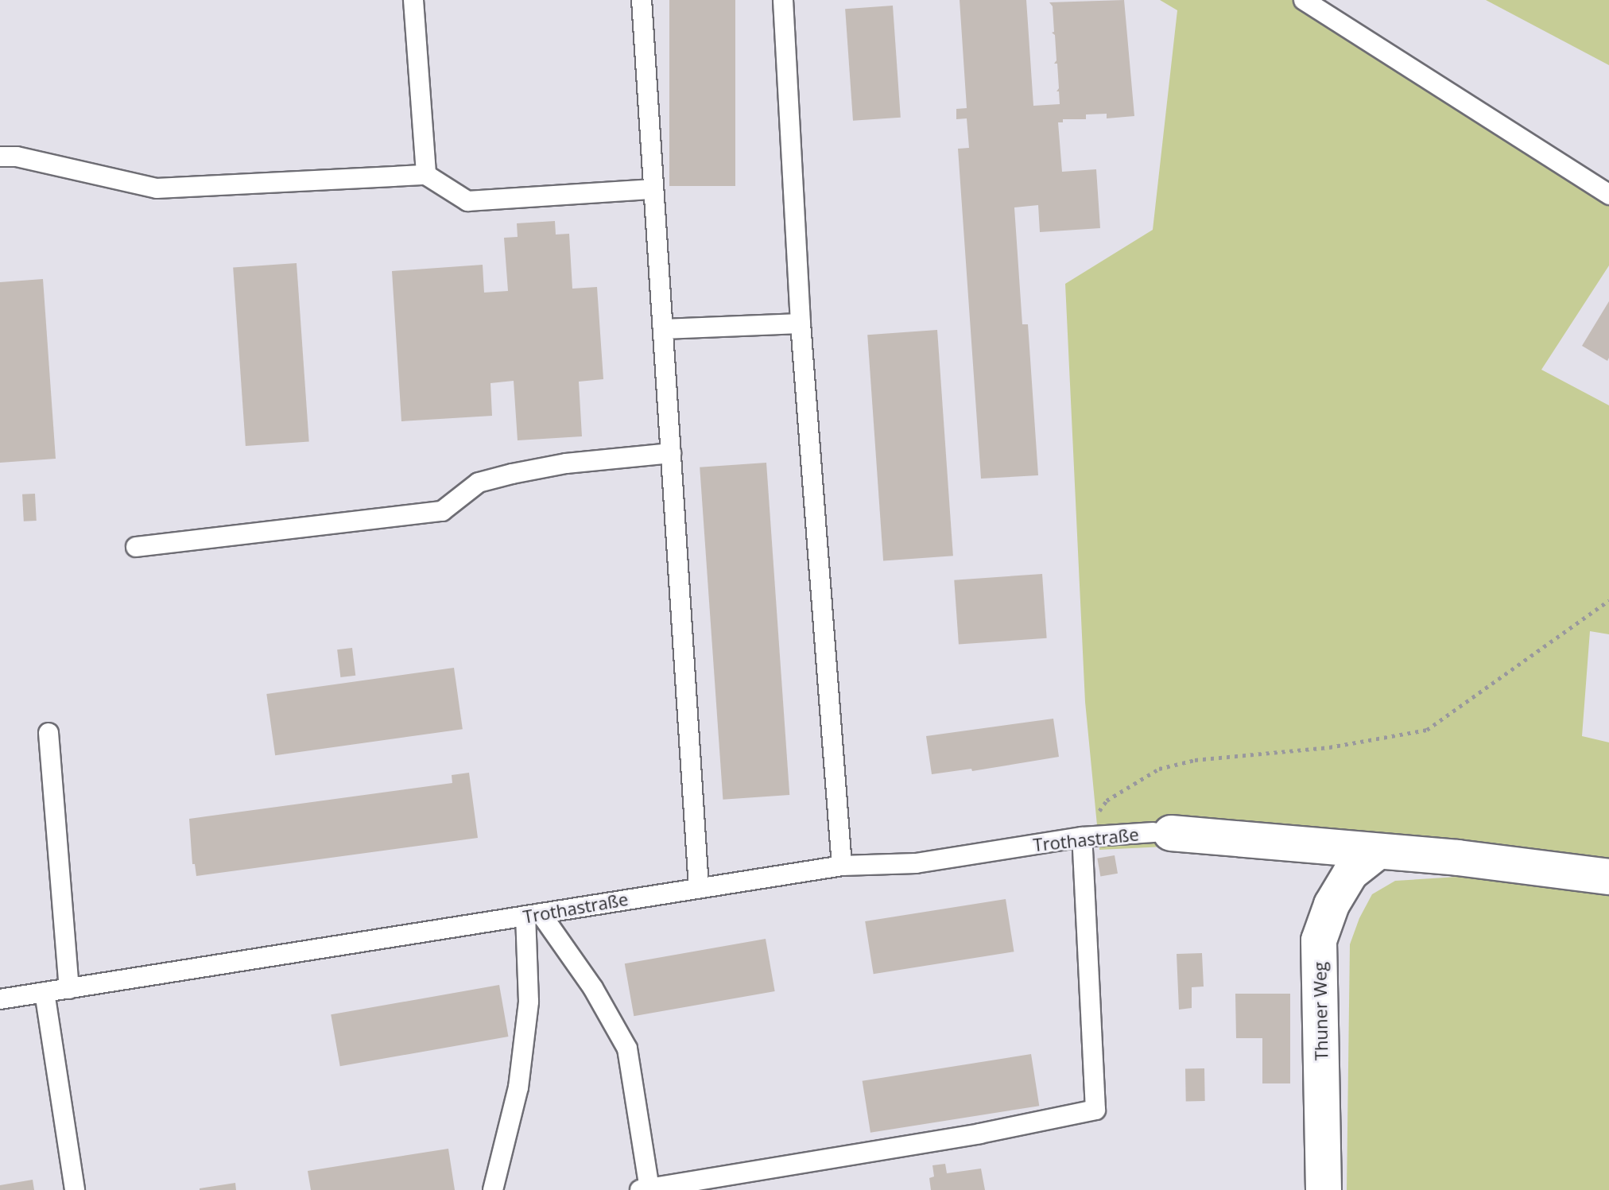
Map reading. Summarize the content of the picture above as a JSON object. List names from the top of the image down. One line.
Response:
{"streets":{"street":["Trothastraße","Thuner Weg"]},"crossings":[["Trothastraße","Thuner Weg"]]}
